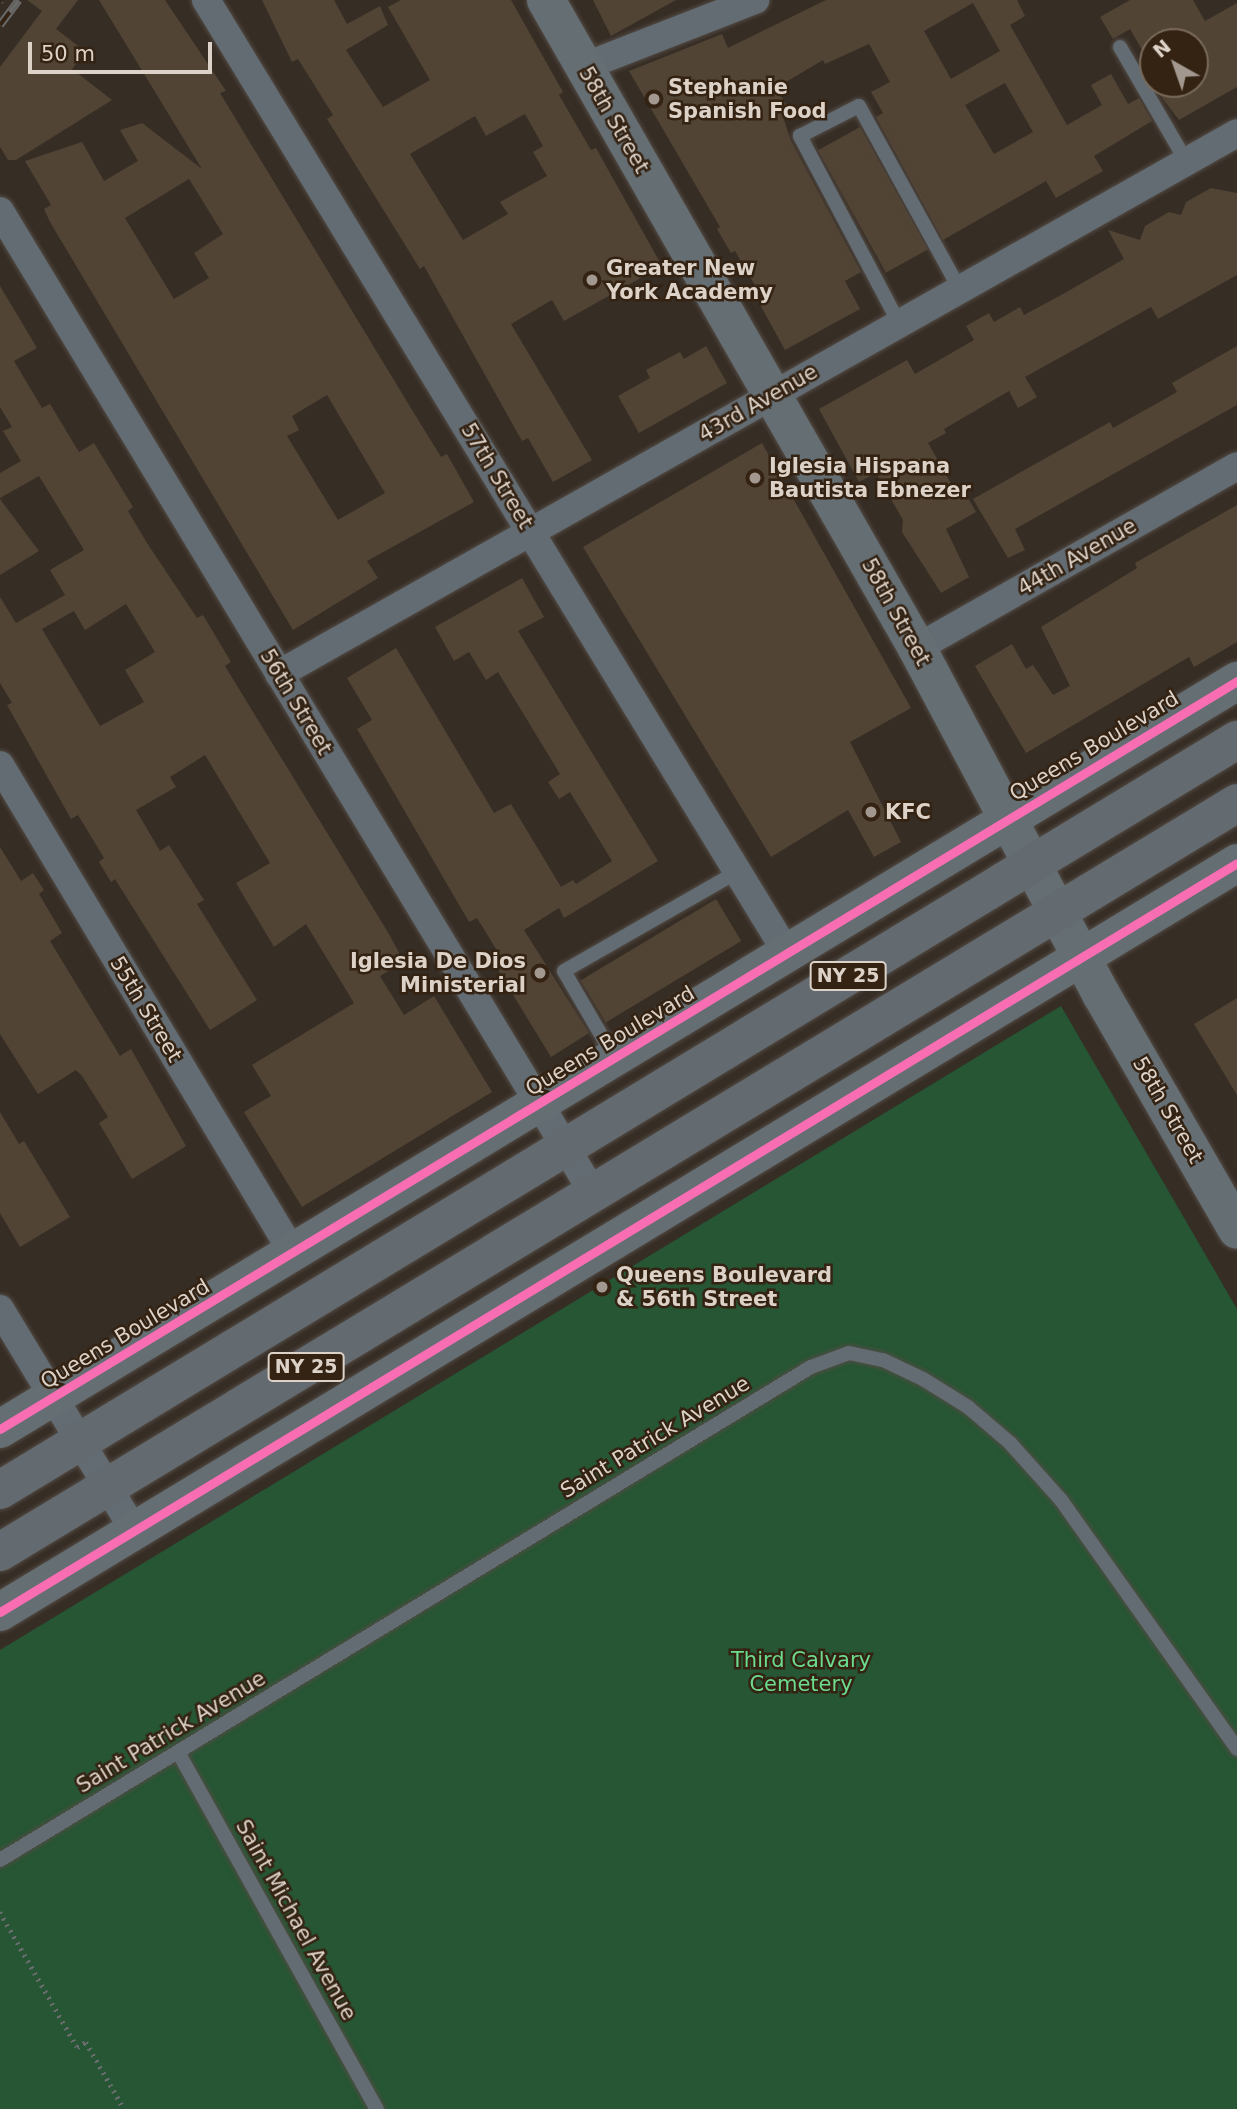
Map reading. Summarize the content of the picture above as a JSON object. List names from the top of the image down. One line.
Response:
{"streets":{"main road":["NY 25"],"street":["58th Street","43rd Avenue","57th Street","44th Avenue","56th Street","Queens Boulevard","55th Street"],"lane":["Saint Patrick Avenue","Saint Michael Avenue"]},"crossings":[["58th Street","43rd Avenue"],["58th Street","44th Avenue"],["58th Street","Queens Boulevard"],["58th Street","NY 25"],["43rd Avenue","57th Street"],["43rd Avenue","56th Street"],["57th Street","Queens Boulevard"],["56th Street","Queens Boulevard"],["56th Street","NY 25"],["Queens Boulevard","55th Street"],["Saint Patrick Avenue","Saint Michael Avenue"]],"parks":["Third Calvary Cemetery"],"places":["Stephanie Spanish Food","Greater New York Academy","Iglesia Hispana Bautista Ebnezer","KFC","Iglesia De Dios Ministerial","Queens Boulevard & 56th Street"],"scale_bar":"50 m","north":"top left"}
